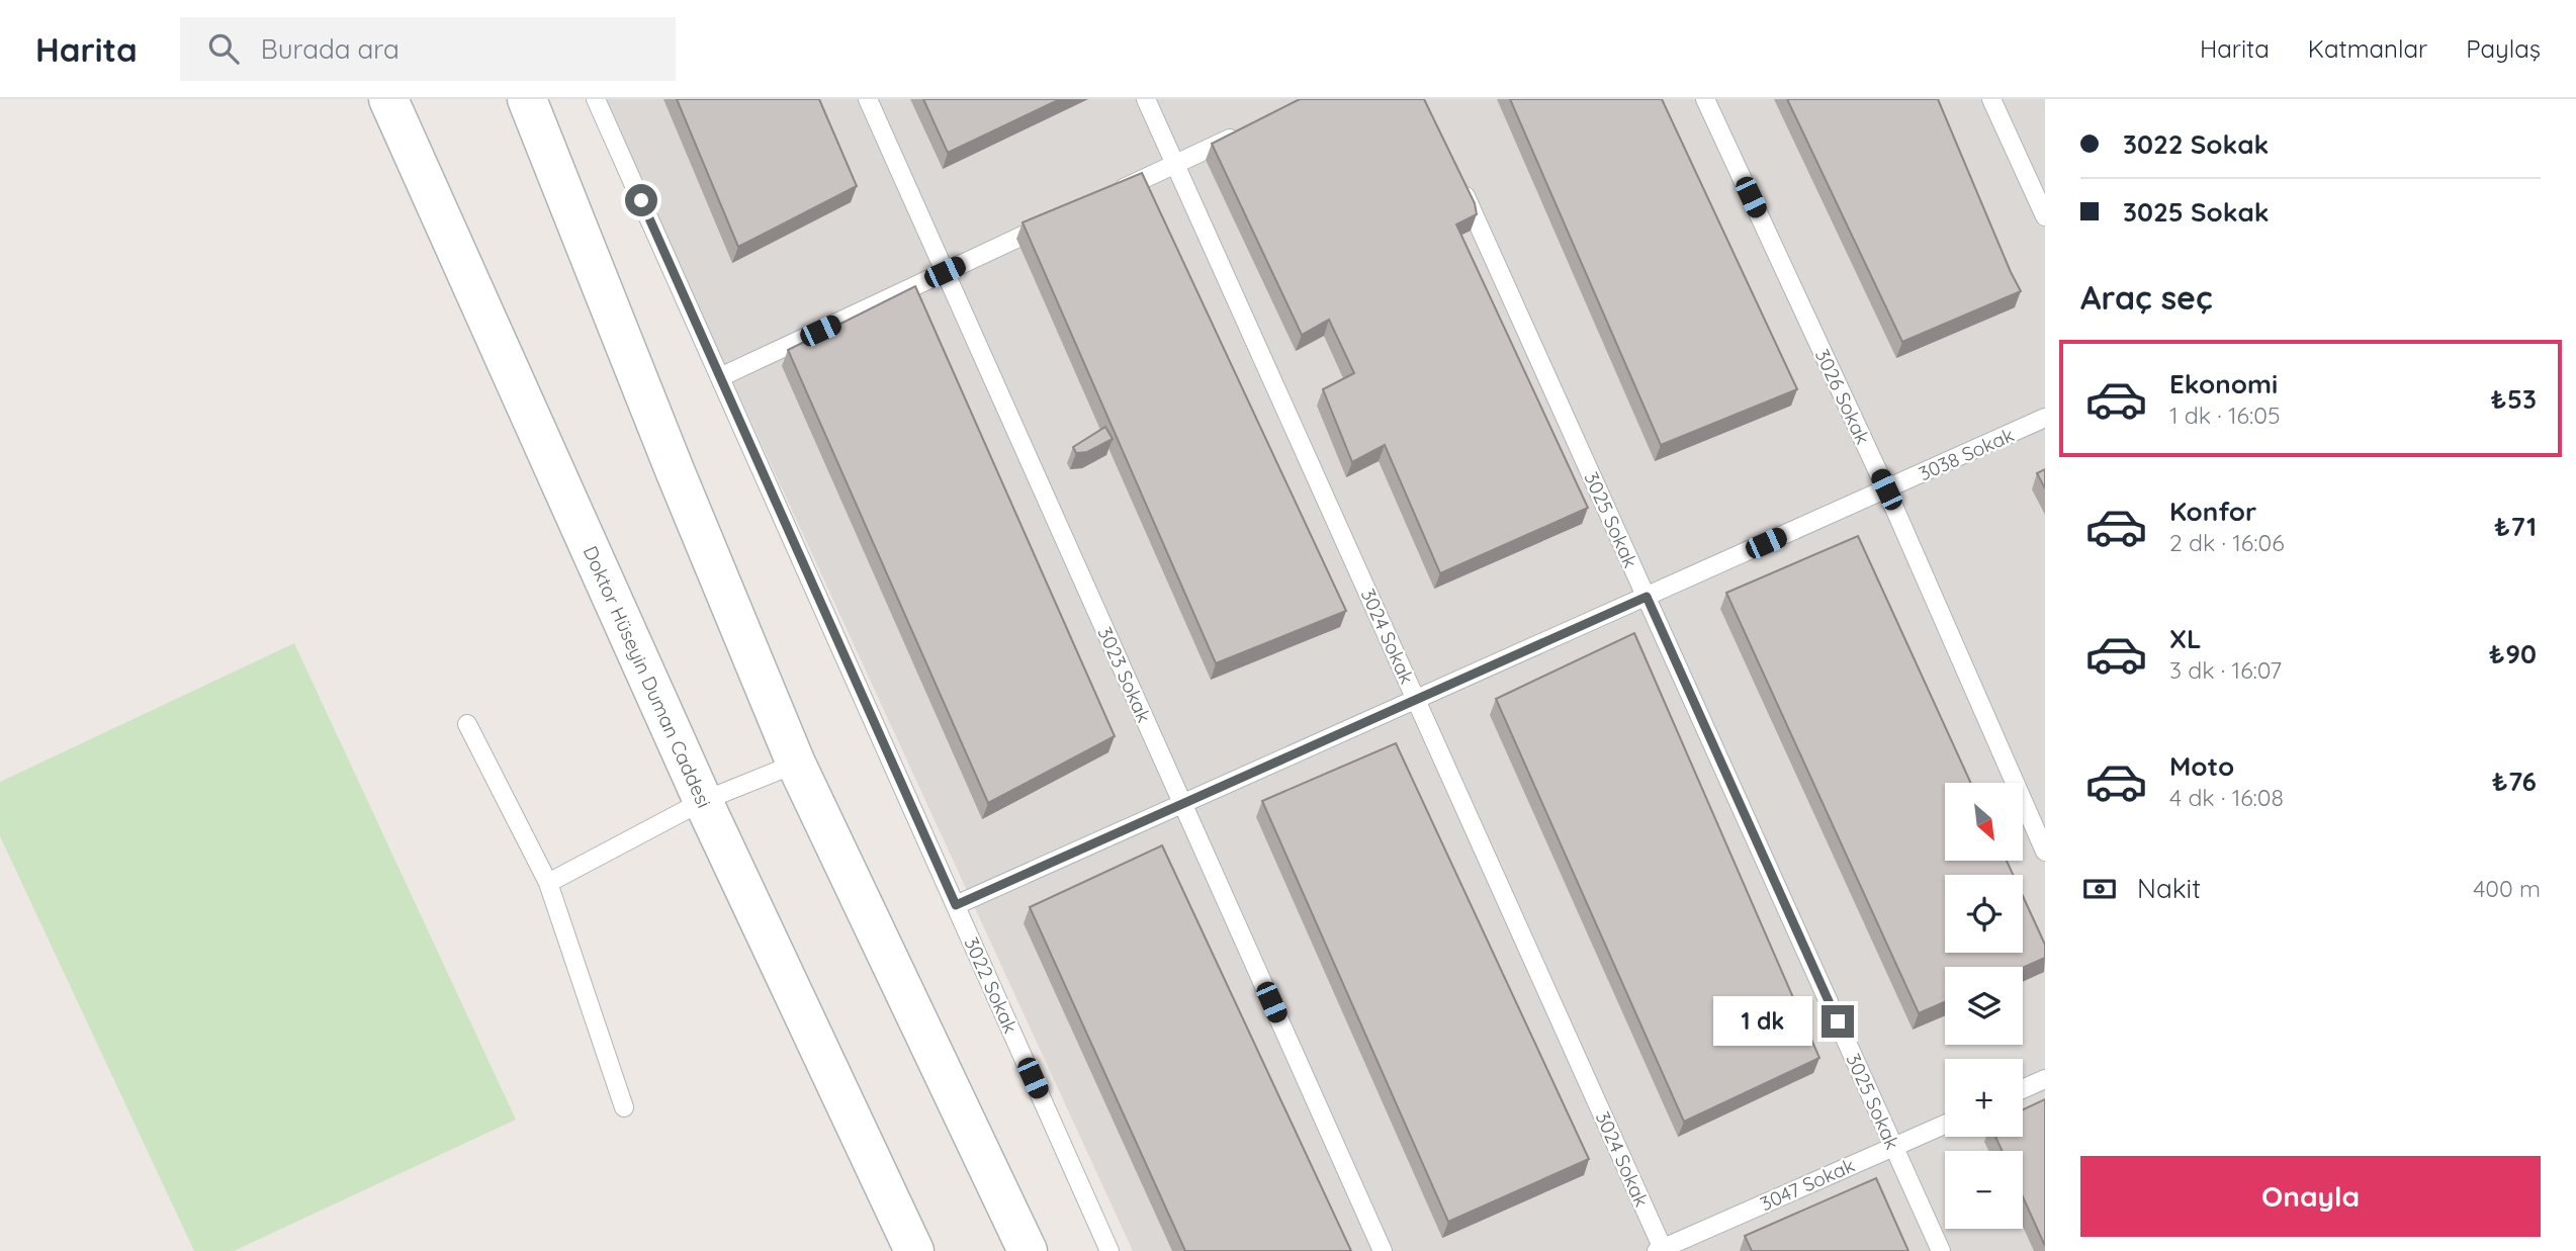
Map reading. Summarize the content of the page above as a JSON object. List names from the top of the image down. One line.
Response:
{"streets":{"main road":["Doktor Hüseyin Duman Caddesi"],"lane":["3026 Sokak","3038 Sokak","3025 Sokak","3024 Sokak","3023 Sokak","3022 Sokak","3047 Sokak"]},"crossings":[["3026 Sokak","3038 Sokak"],["3038 Sokak","3025 Sokak"],["3038 Sokak","3024 Sokak"],["3038 Sokak","3023 Sokak"],["3038 Sokak","3022 Sokak"],["3025 Sokak","3047 Sokak"],["3024 Sokak","3047 Sokak"]],"north":"bottom right","page":{"header":"Harita","search":"Burada ara","nav":["Harita","Katmanlar","Paylaş"],"banner":["3022 Sokak","3025 Sokak"],"heading":"Araç seç","list":[{"name":"Ekonomi","note":"1 dk · 16:05","value":"₺53"},{"name":"Konfor","note":"2 dk · 16:06","value":"₺71"},{"name":"XL","note":"3 dk · 16:07","value":"₺90"},{"name":"Moto","note":"4 dk · 16:08","value":"₺76"}],"map_buttons":["+","−"],"pay":["Nakit","400 m"],"bubble":"1 dk","buttons":"Onayla"}}
